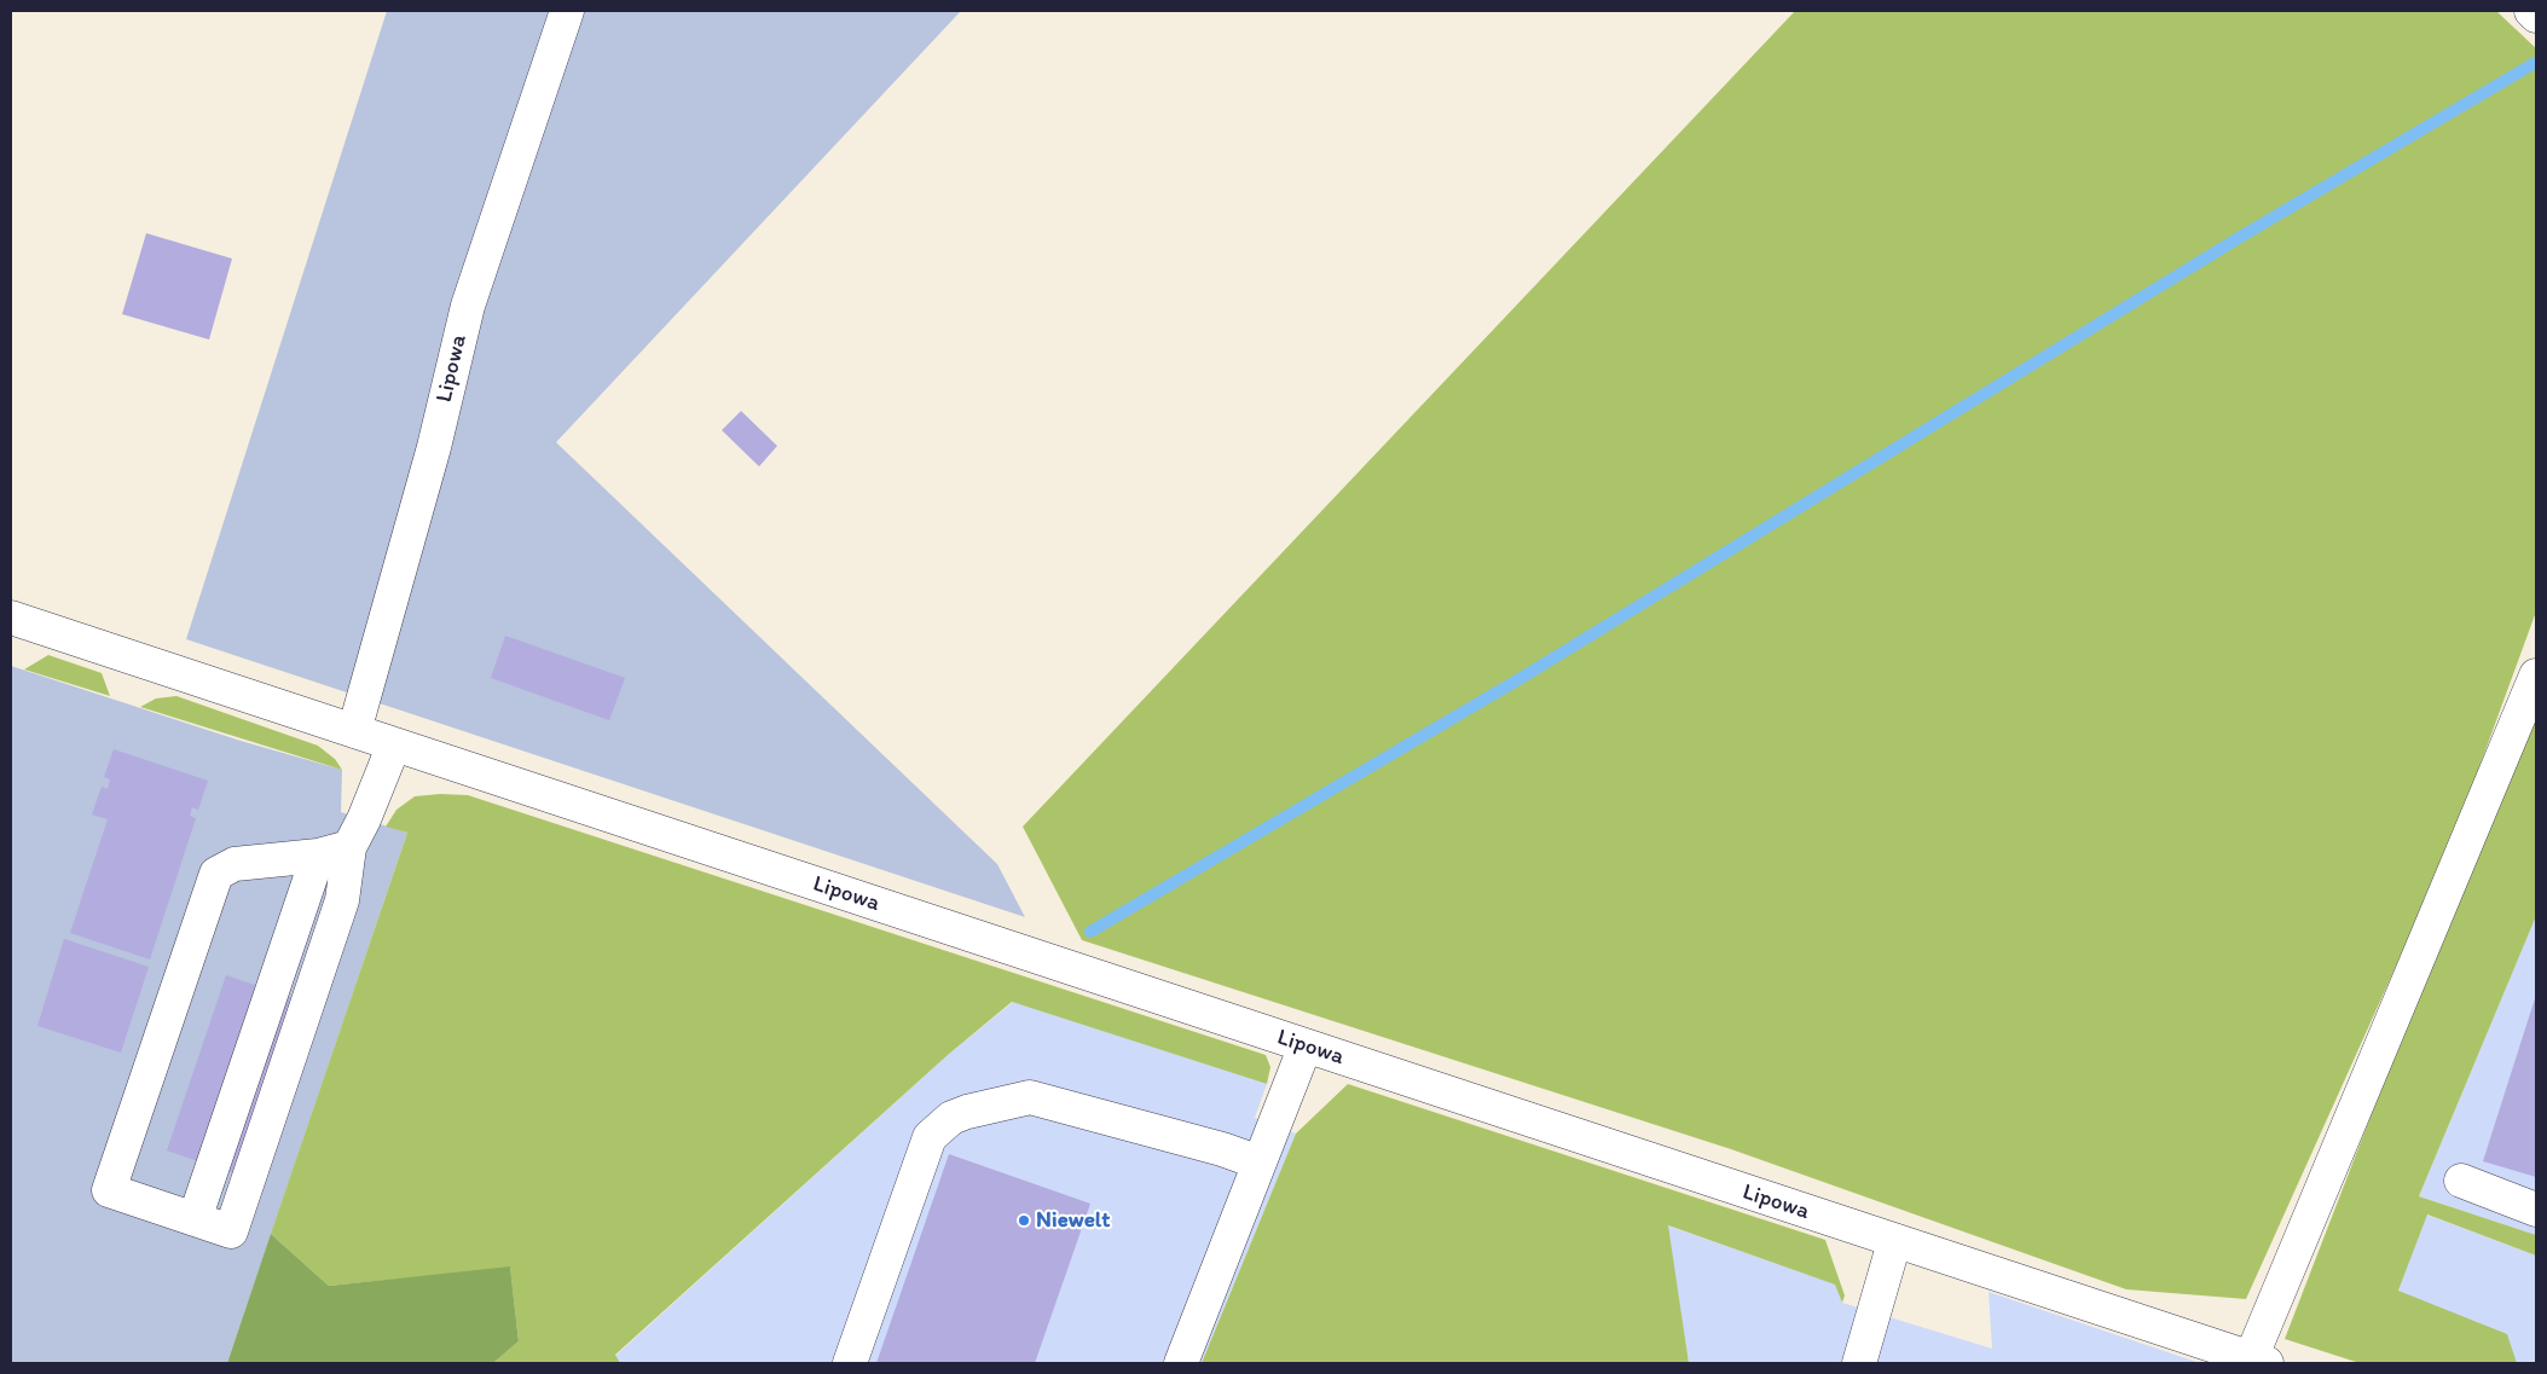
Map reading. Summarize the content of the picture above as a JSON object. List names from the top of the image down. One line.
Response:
{"streets":{"street":["Lipowa"]},"places":["Niewelt"]}
